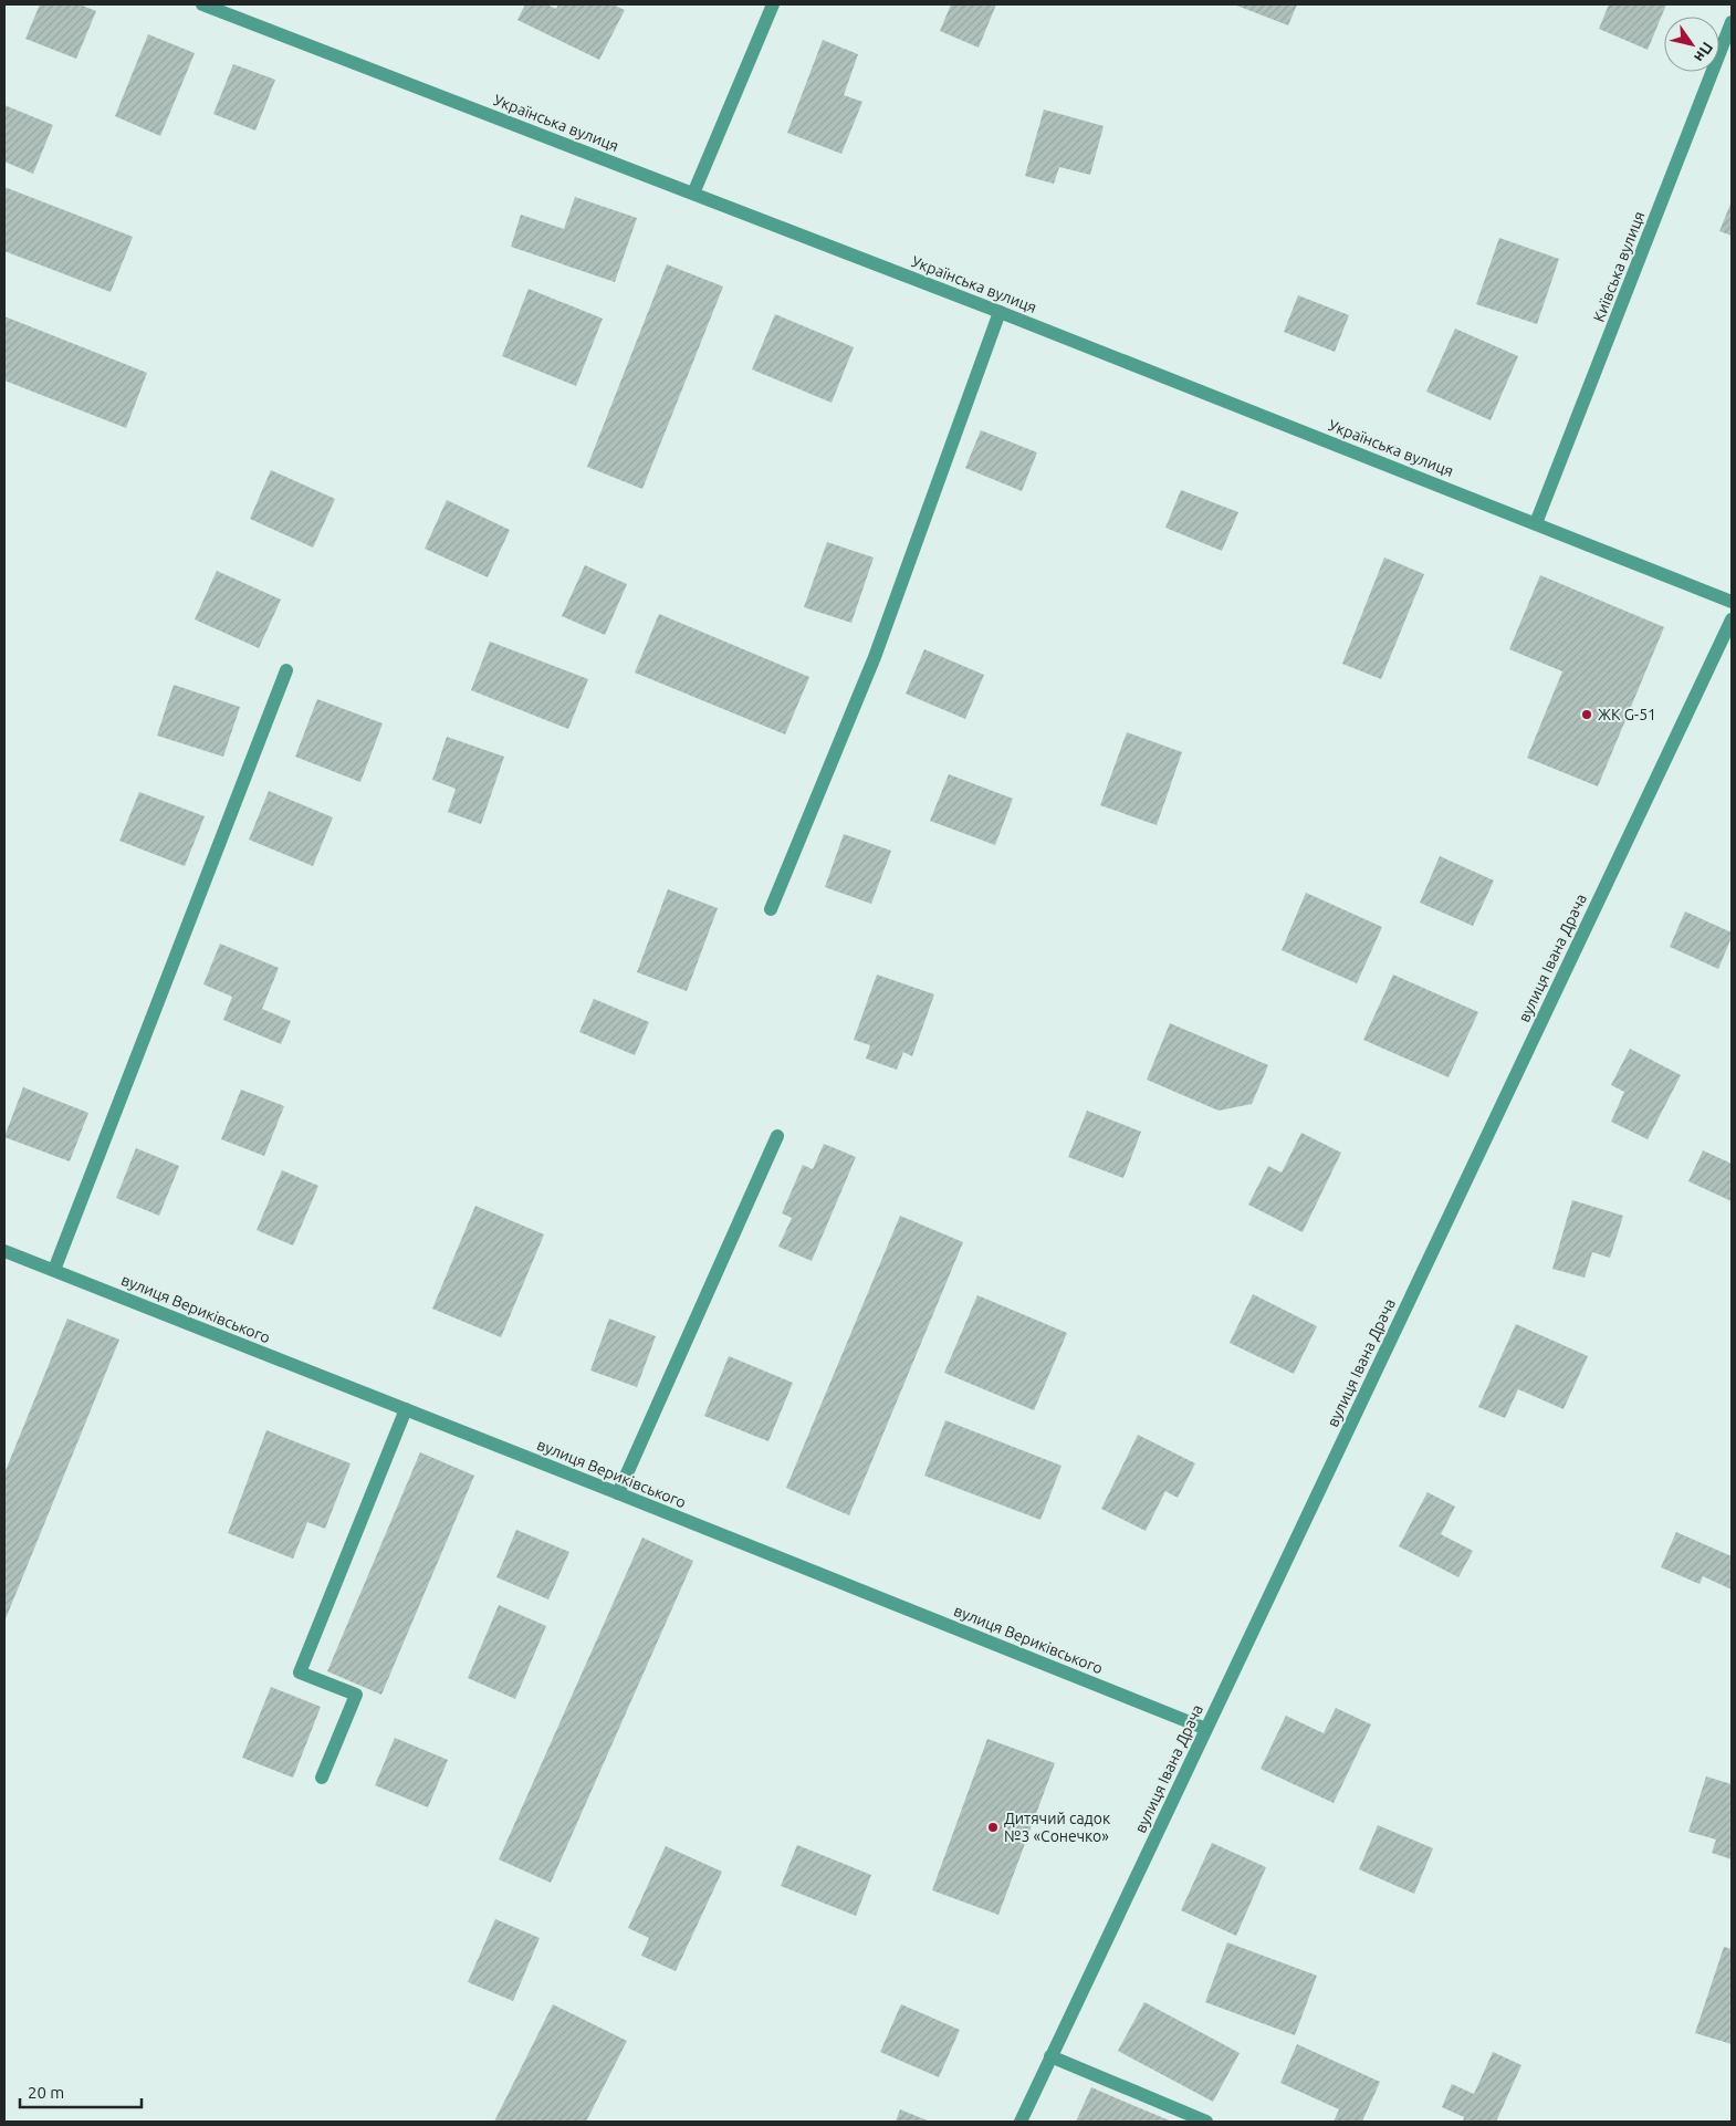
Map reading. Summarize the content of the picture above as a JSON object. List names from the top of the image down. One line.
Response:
{"streets":{"street":["Українська вулиця","Київська вулиця","вулиця Івана Драча","вулиця Вериківського"]},"crossings":[["Українська вулиця","Київська вулиця"],["вулиця Івана Драча","вулиця Вериківського"]],"places":["ЖК G-51","Дитячий садок №3 «Сонечко»"],"scale_bar":"20 m","north":"bottom right"}
